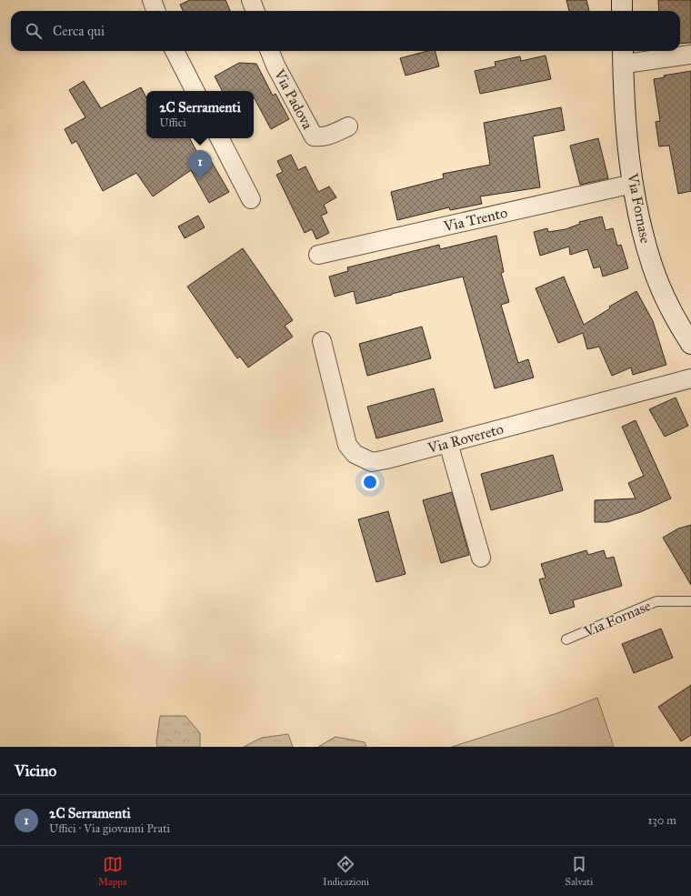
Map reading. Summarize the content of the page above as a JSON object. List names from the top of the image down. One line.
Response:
{"streets":{"street":["Via Padova","Via Fornase","Via Trento","Via Rovereto"]},"crossings":[["Via Fornase","Via Trento"]],"page":{"search":"Cerca qui","popup":["2C Serramenti","Uffici"],"pins":"1","heading":"Vicino","list":[{"mark":"1","name":"2C Serramenti","note":"Uffici · Via giovanni Prati","value":"130 m"}],"nav":["Mappa","Indicazioni","Salvati"]}}
